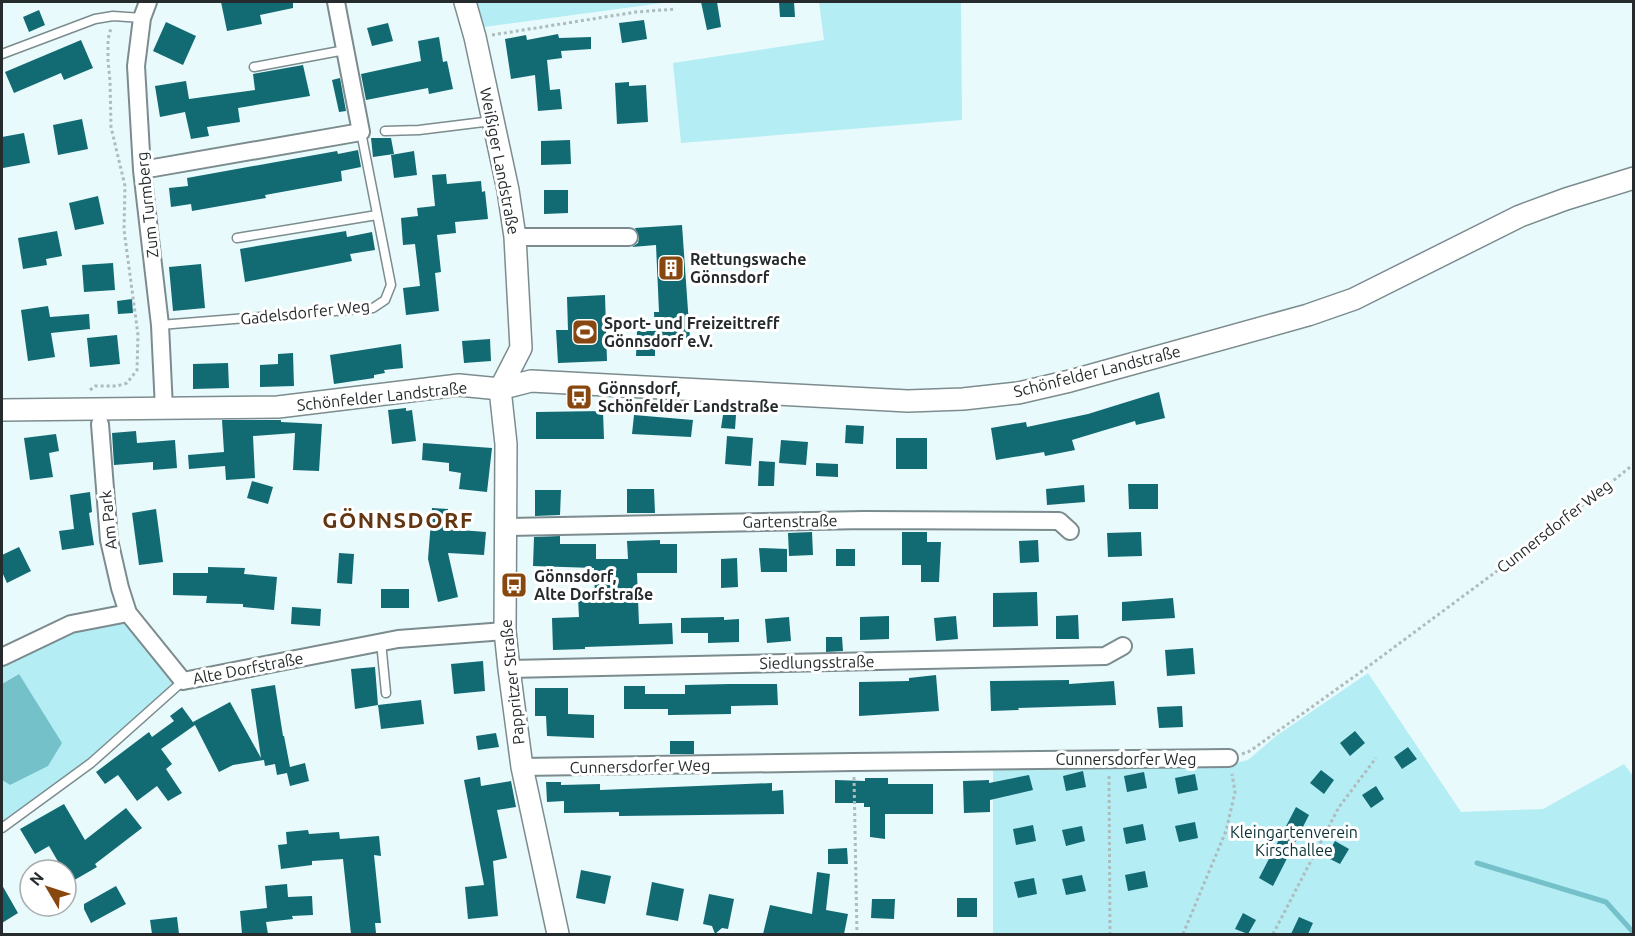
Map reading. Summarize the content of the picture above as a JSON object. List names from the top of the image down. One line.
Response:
{"streets":{"street":["Weißiger Landstraße","Zum Turmberg","Gadelsdorfer Weg","Schönfelder Landstraße","Am Park","Gartenstraße","Cunnersdorfer Weg","Siedlungsstraße","Alte Dorfstraße","Pappritzer Straße"]},"crossings":[["Weißiger Landstraße","Schönfelder Landstraße"],["Weißiger Landstraße","Pappritzer Straße"],["Zum Turmberg","Gadelsdorfer Weg"],["Zum Turmberg","Schönfelder Landstraße"],["Schönfelder Landstraße","Am Park"],["Schönfelder Landstraße","Pappritzer Straße"],["Am Park","Alte Dorfstraße"],["Gartenstraße","Pappritzer Straße"],["Cunnersdorfer Weg","Pappritzer Straße"],["Siedlungsstraße","Pappritzer Straße"],["Alte Dorfstraße","Pappritzer Straße"]],"districts":["GÖNNSDORF"],"parks":["Kleingartenverein Kirschallee"],"places":{"building":["Rettungswache Gönnsdorf"],"sports":["Sport- und Freizeittreff Gönnsdorf e.V."],"bus stop":["Gönnsdorf, Schönfelder Landstraße","Gönnsdorf, Alte Dorfstraße"]},"north":"top left"}
